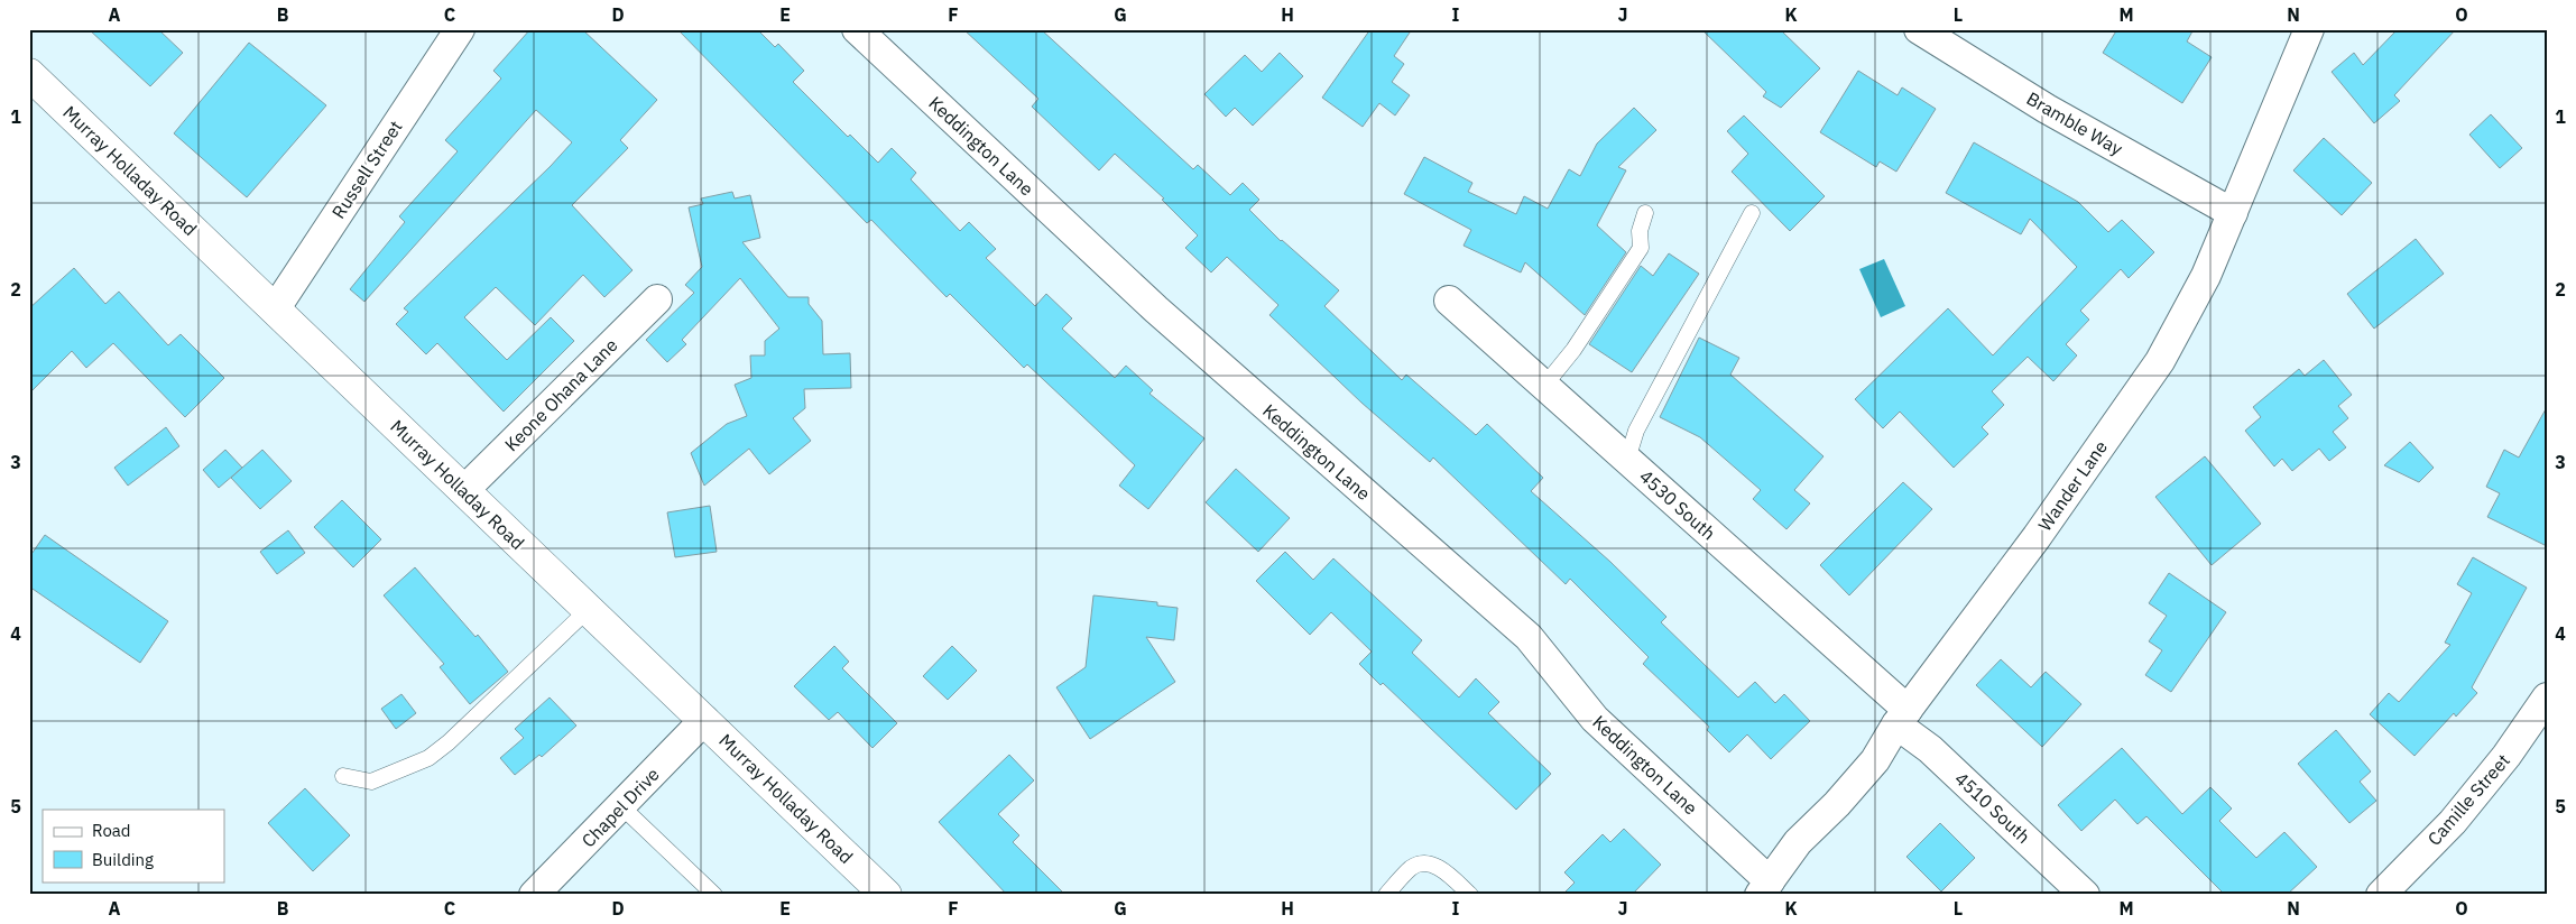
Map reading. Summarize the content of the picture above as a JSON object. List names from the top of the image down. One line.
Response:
{"streets":{"street":["Bramble Way","Keddington Lane","Russell Street","Murray Holladay Road","Keone Ohana Lane","Wander Lane","4530 South","Camille Street","Chapel Drive","4510 South"]},"crossings":[["Bramble Way","Wander Lane"],["Keddington Lane","Wander Lane"],["Russell Street","Murray Holladay Road"],["Murray Holladay Road","Keone Ohana Lane"],["Murray Holladay Road","Chapel Drive"],["Wander Lane","4530 South"],["Wander Lane","4510 South"],["4530 South","4510 South"]],"legend":["Road","Building"],"grid":{"columns":["A","B","C","D","E","F","G","H","I","J","K","L","M","N","O"],"rows":["1","2","3","4","5"]}}
